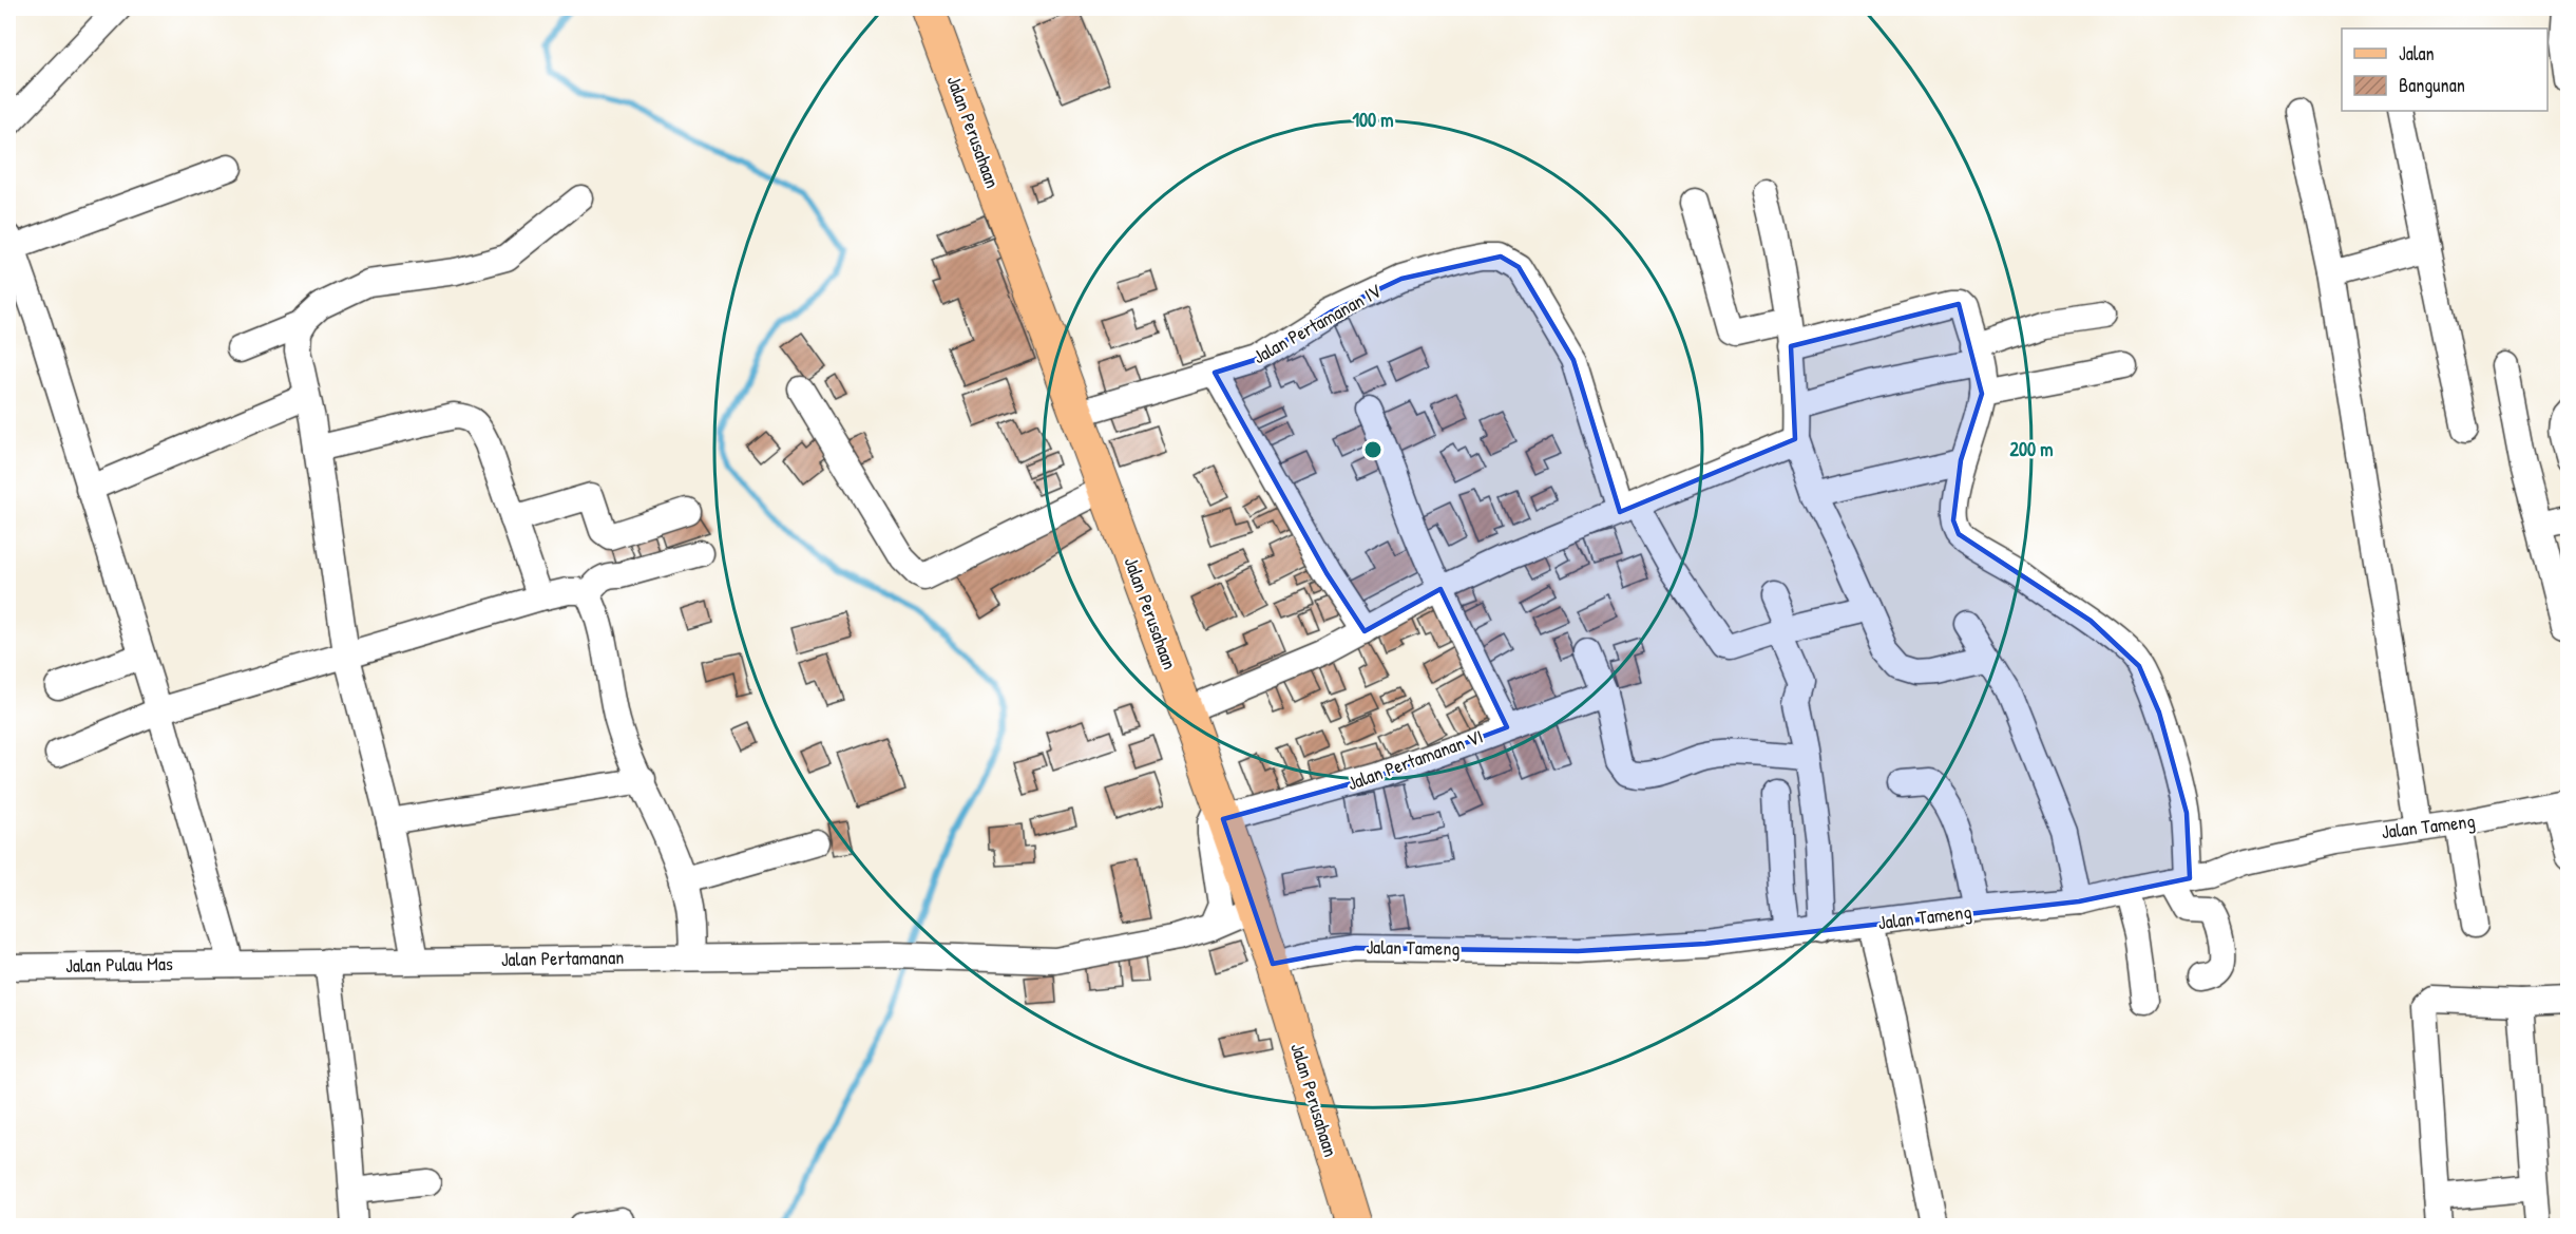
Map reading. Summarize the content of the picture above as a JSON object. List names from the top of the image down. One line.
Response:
{"streets":{"main road":["Jalan Perusahaan"],"street":["Jalan Pertamanan IV","Jalan Pertamanan VI","Jalan Tameng","Jalan Pertamanan","Jalan Pulau Mas"]},"crossings":[["Jalan Perusahaan","Jalan Pertamanan IV"],["Jalan Perusahaan","Jalan Pertamanan VI"],["Jalan Perusahaan","Jalan Tameng"],["Jalan Perusahaan","Jalan Pertamanan"],["Jalan Pertamanan","Jalan Pulau Mas"]],"legend":["Jalan","Bangunan"],"rings":["100 m","200 m"]}
